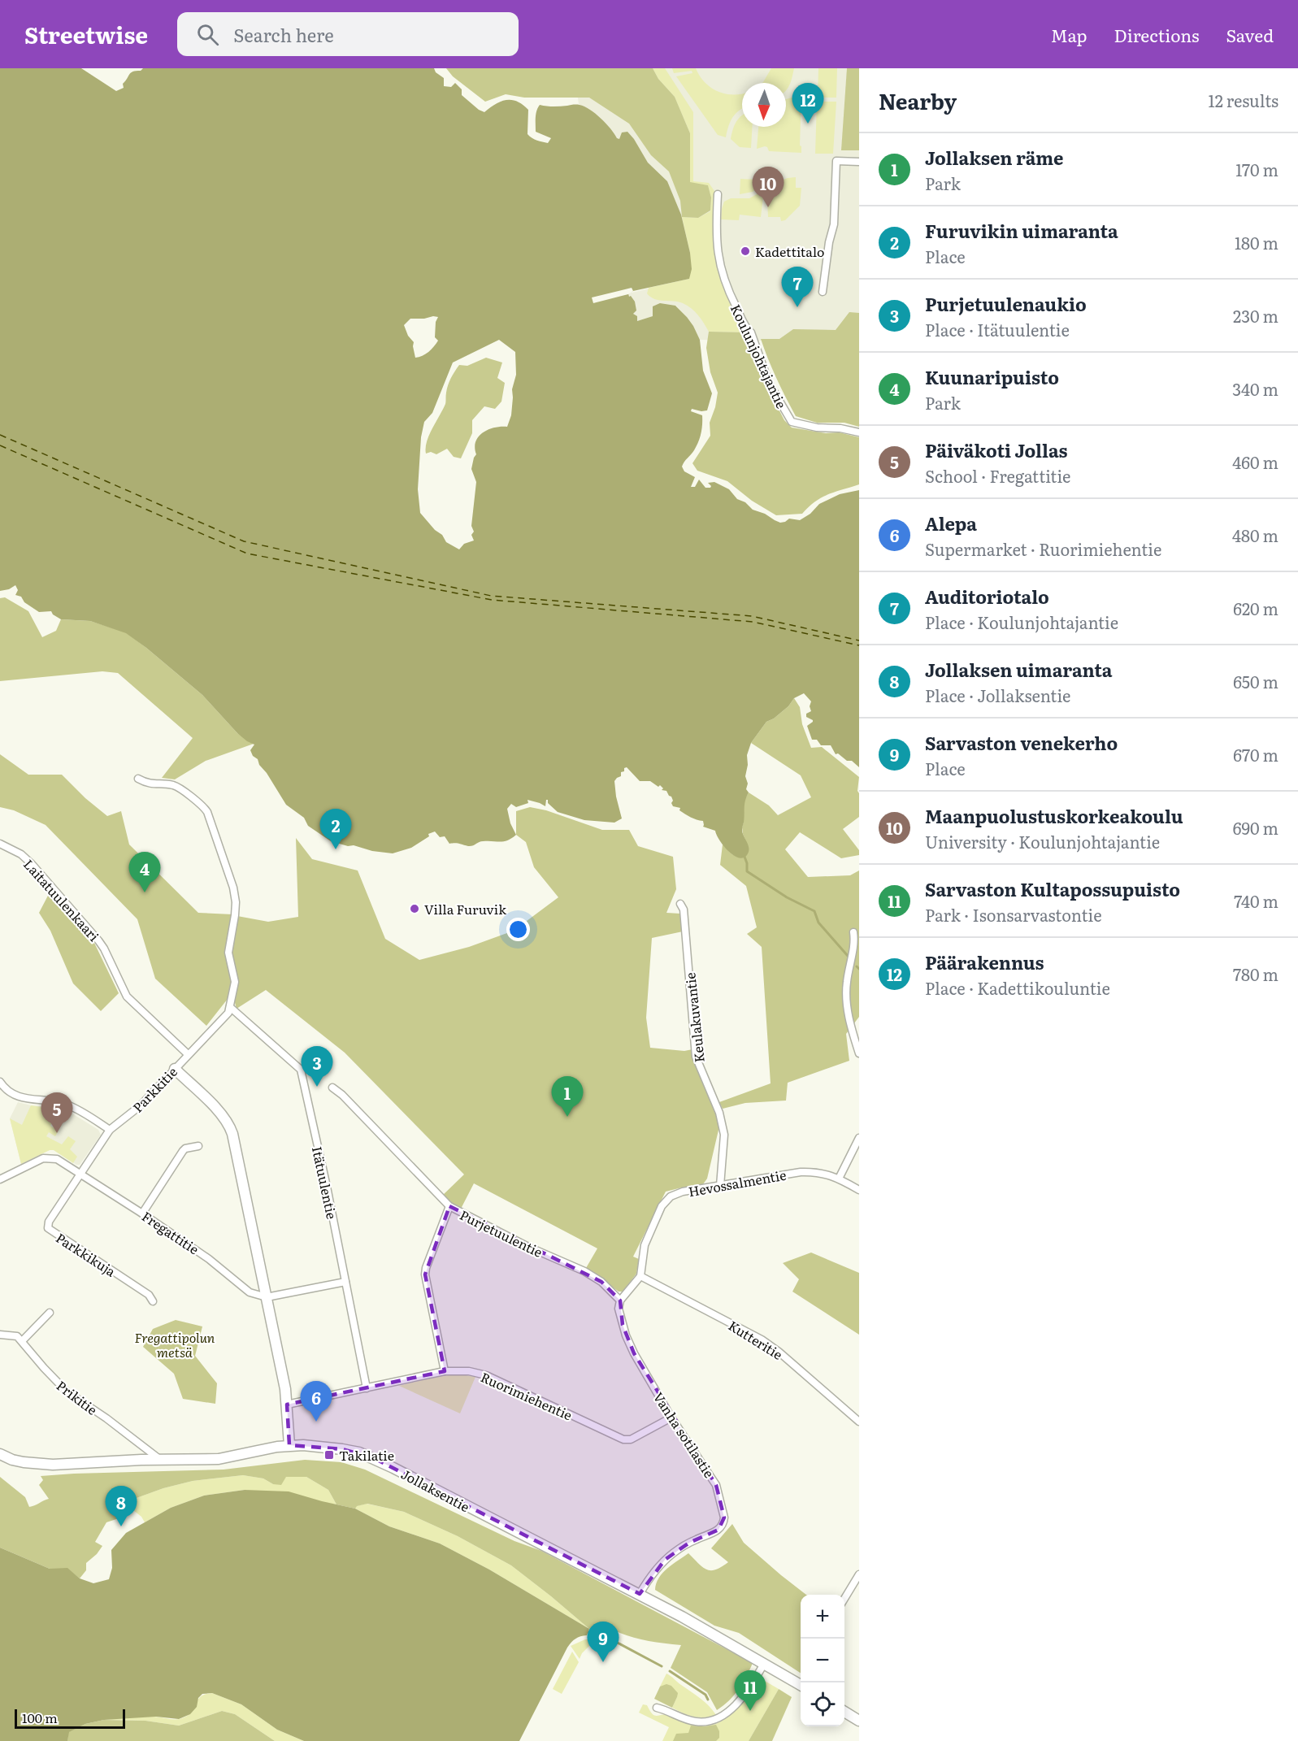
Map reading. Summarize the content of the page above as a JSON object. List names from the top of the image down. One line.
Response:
{"streets":{"main road":["Jollaksentie"],"street":["Koulunjohtajantie","Laitatuulenkaari","Keulakuvantie","Parkkitie","Itätuulentie","Hevossalmentie","Fregattitie","Purjetuulentie","Parkkikuja","Kutteritie","Ruorimiehentie","Prikitie","Vanha sotilastie"]},"crossings":[["Laitatuulenkaari","Parkkitie"],["Keulakuvantie","Hevossalmentie"],["Parkkitie","Itätuulentie"],["Parkkitie","Fregattitie"],["Parkkitie","Parkkikuja"],["Itätuulentie","Ruorimiehentie"],["Hevossalmentie","Kutteritie"],["Fregattitie","Parkkikuja"],["Purjetuulentie","Vanha sotilastie"],["Ruorimiehentie","Vanha sotilastie"],["Prikitie","Jollaksentie"],["Vanha sotilastie","Jollaksentie"]],"parks":["Fregattipolun metsä"],"places":{"other":["Kadettitalo","Villa Furuvik"],"transit":["Takilatie"]},"scale_bar":"100 m","north":"bottom","page":{"header":"Streetwise","search":"Search here","nav":["Map","Directions","Saved"],"heading":["Nearby","12 results"],"pins":["12","10","7","2","4","3","1","5","6","8","9","11"],"list":[{"mark":"1","name":"Jollaksen räme","note":"Park","value":"170 m"},{"mark":"2","name":"Furuvikin uimaranta","note":"Place","value":"180 m"},{"mark":"3","name":"Purjetuulenaukio","note":"Place · Itätuulentie","value":"230 m"},{"mark":"4","name":"Kuunaripuisto","note":"Park","value":"340 m"},{"mark":"5","name":"Päiväkoti Jollas","note":"School · Fregattitie","value":"460 m"},{"mark":"6","name":"Alepa","note":"Supermarket · Ruorimiehentie","value":"480 m"},{"mark":"7","name":"Auditoriotalo","note":"Place · Koulunjohtajantie","value":"620 m"},{"mark":"8","name":"Jollaksen uimaranta","note":"Place · Jollaksentie","value":"650 m"},{"mark":"9","name":"Sarvaston venekerho","note":"Place","value":"670 m"},{"mark":"10","name":"Maanpuolustuskorkeakoulu","note":"University · Koulunjohtajantie","value":"690 m"},{"mark":"11","name":"Sarvaston Kultapossupuisto","note":"Park · Isonsarvastontie","value":"740 m"},{"mark":"12","name":"Päärakennus","note":"Place · Kadettikouluntie","value":"780 m"}],"map_buttons":["+","−"],"scale":"100 m"}}
